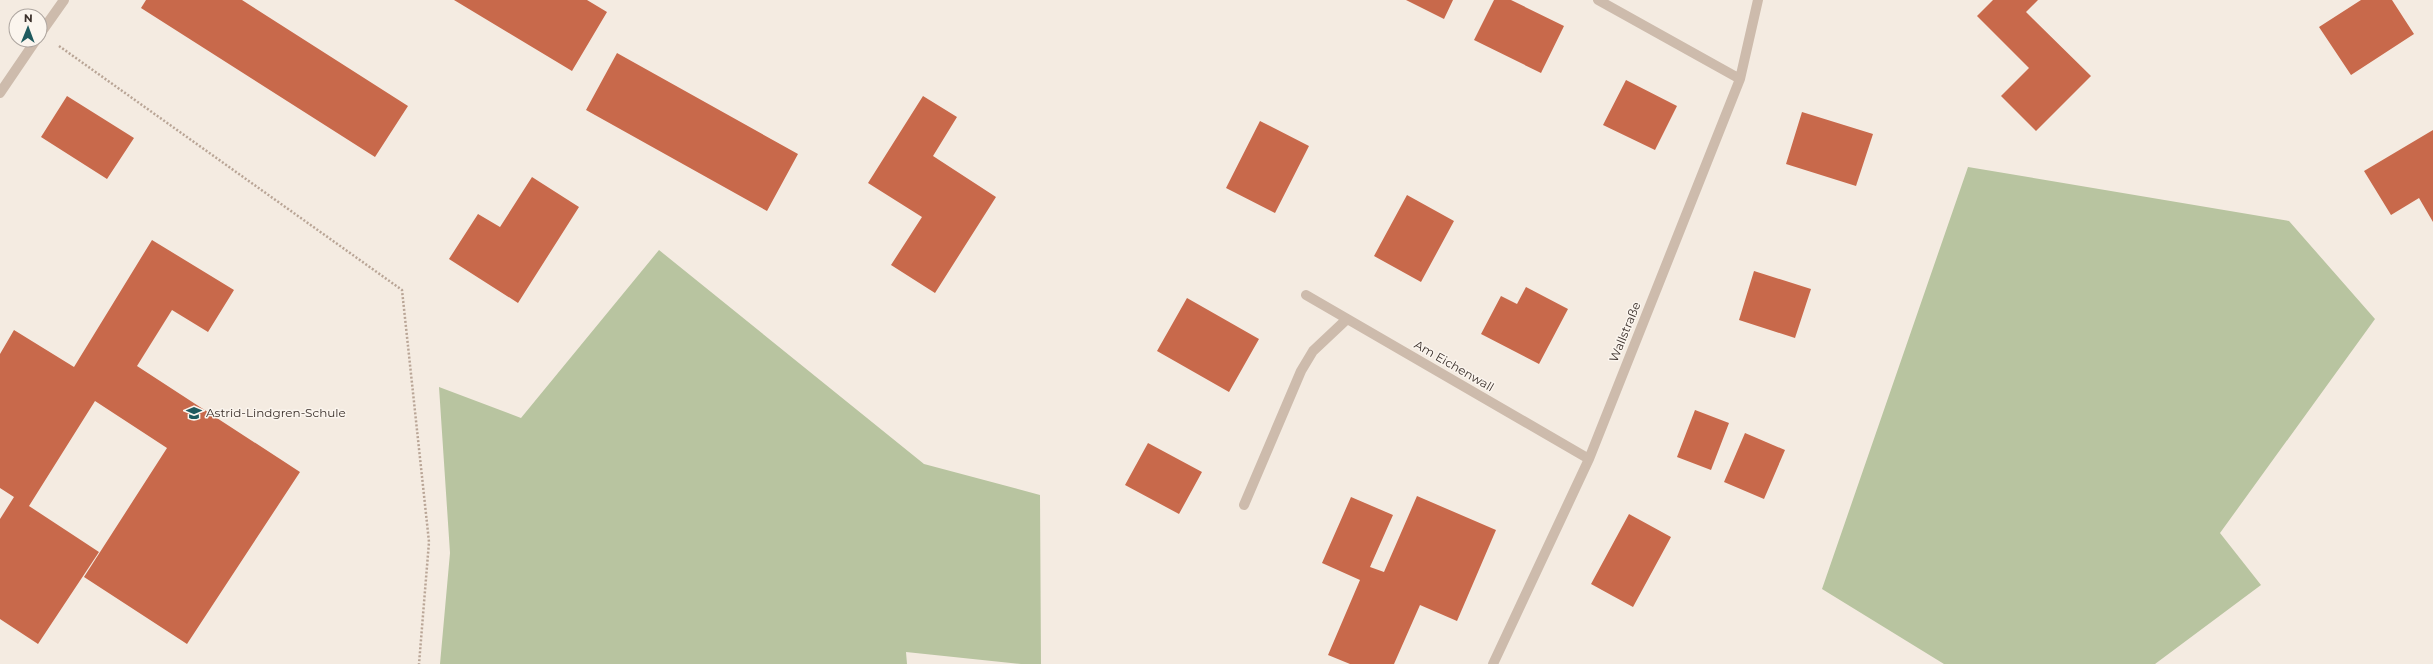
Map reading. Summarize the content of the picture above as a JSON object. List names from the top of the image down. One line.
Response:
{"streets":{"street":["Wallstraße","Am Eichenwall"]},"crossings":[["Wallstraße","Am Eichenwall"]],"places":{"school or university":["Astrid-Lindgren-Schule"]},"north":"top"}
